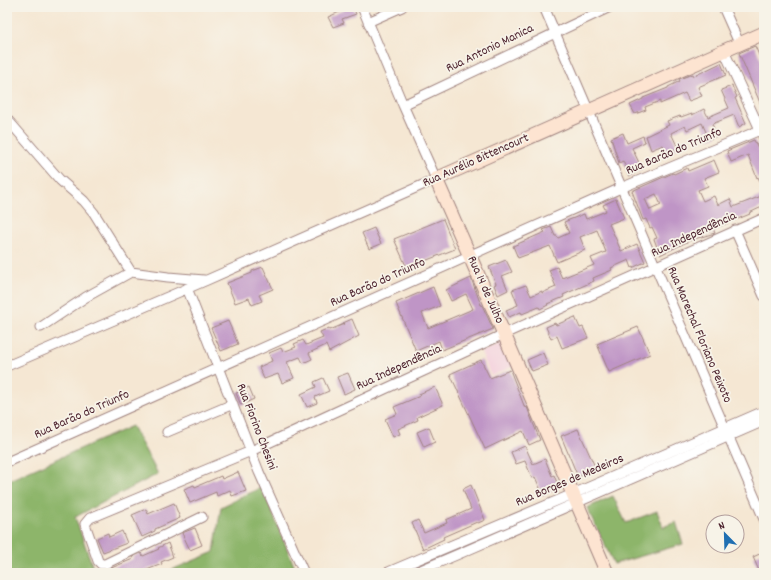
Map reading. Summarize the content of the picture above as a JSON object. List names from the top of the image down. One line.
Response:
{"streets":{"street":["Rua Antonio Manica","Rua Barão do Triunfo","Rua Aurélio Bittencourt","Rua Independência","Rua 14 de Julho","Rua Marechal Floriano Peixoto","Rua Fiorino Chesini","Rua Borges de Medeiros"]},"crossings":[["Rua Antonio Manica","Rua 14 de Julho"],["Rua Antonio Manica","Rua Marechal Floriano Peixoto"],["Rua Barão do Triunfo","Rua 14 de Julho"],["Rua Barão do Triunfo","Rua Marechal Floriano Peixoto"],["Rua Barão do Triunfo","Rua Fiorino Chesini"],["Rua Aurélio Bittencourt","Rua 14 de Julho"],["Rua Aurélio Bittencourt","Rua Marechal Floriano Peixoto"],["Rua Aurélio Bittencourt","Rua Fiorino Chesini"],["Rua Independência","Rua 14 de Julho"],["Rua Independência","Rua Marechal Floriano Peixoto"],["Rua Independência","Rua Fiorino Chesini"],["Rua 14 de Julho","Rua Borges de Medeiros"],["Rua Marechal Floriano Peixoto","Rua Borges de Medeiros"]],"north":"top left"}
